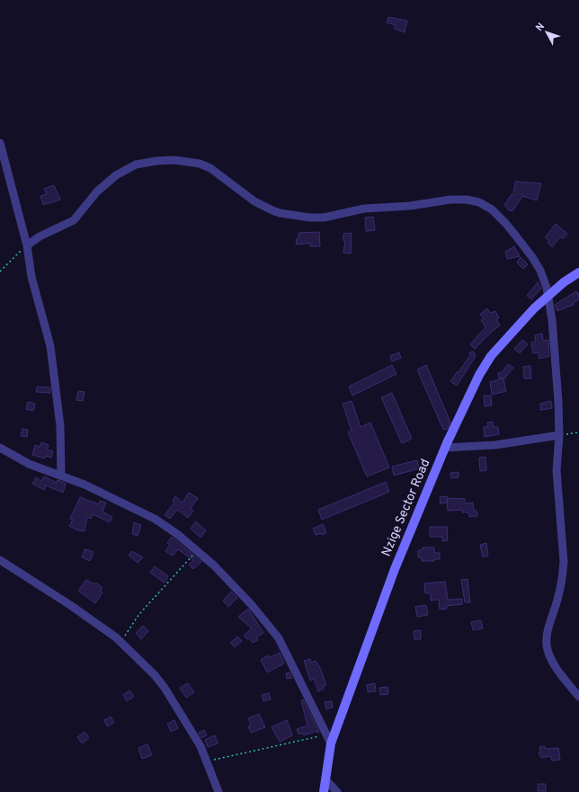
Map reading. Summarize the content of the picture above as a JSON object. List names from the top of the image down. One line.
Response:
{"streets":{"main road":["Nzige Sector Road"]},"north":"top left"}
